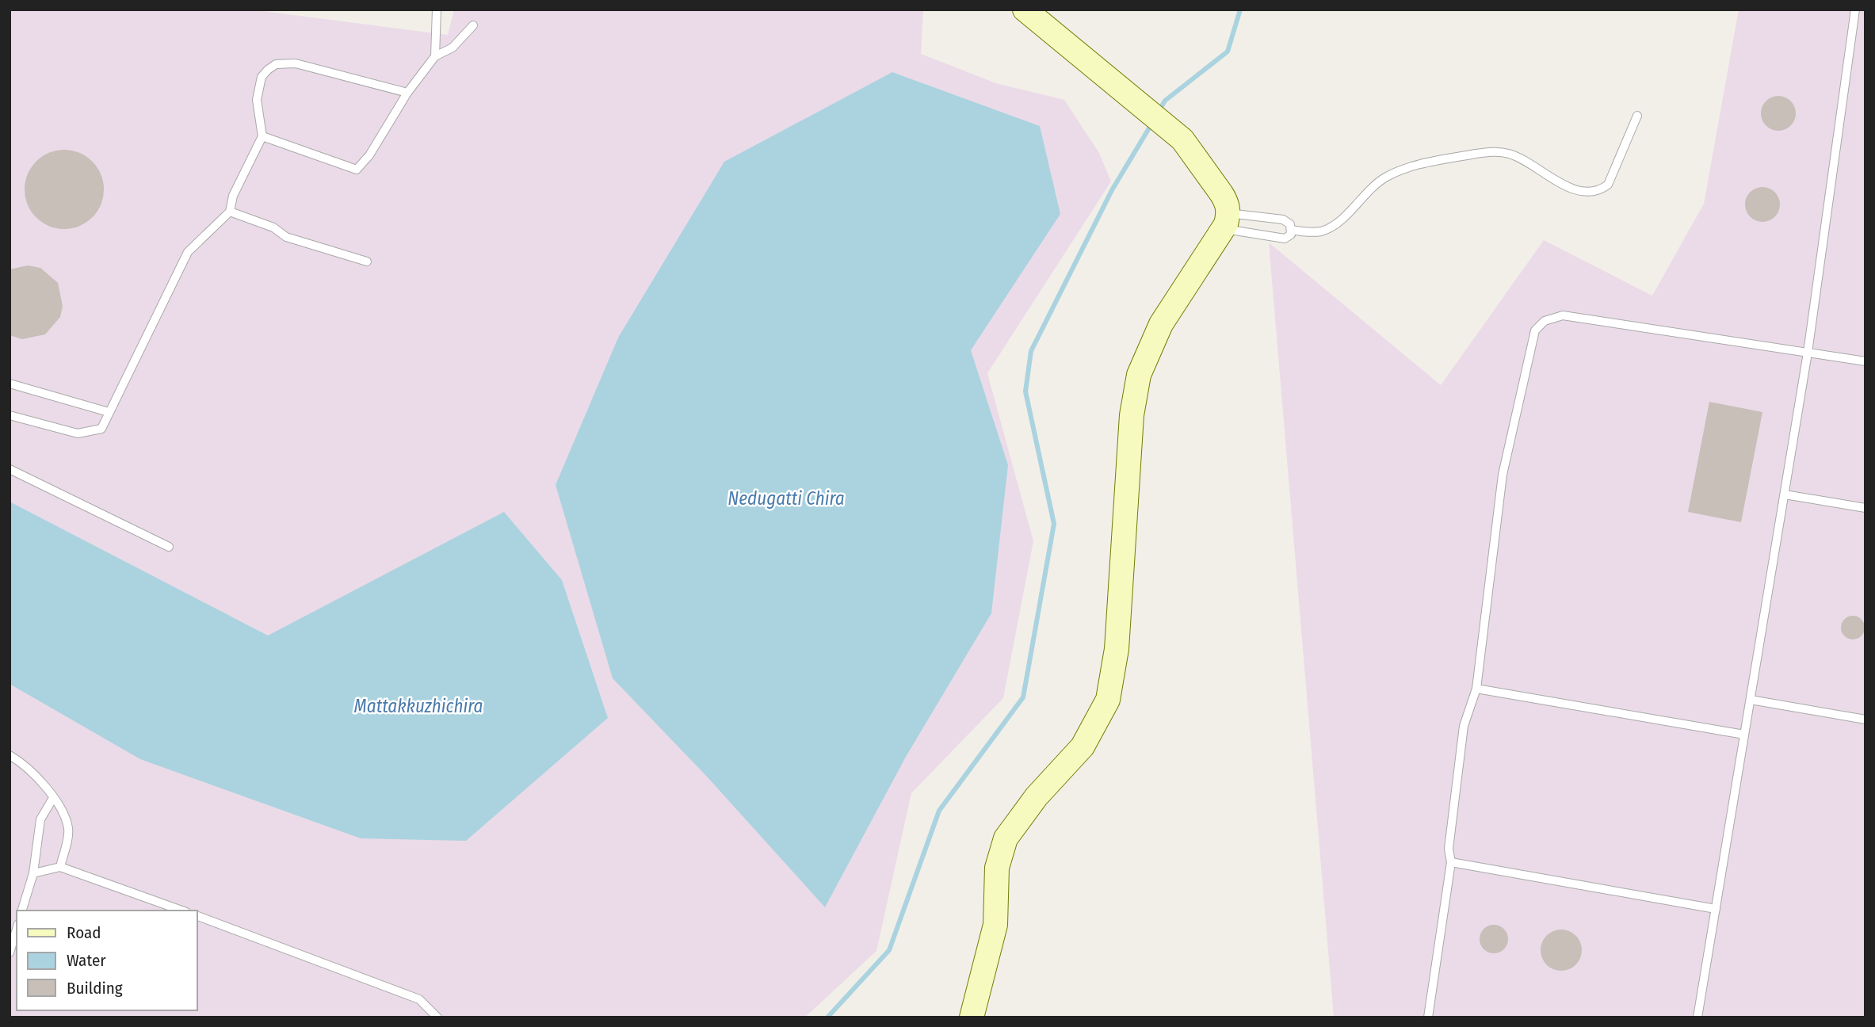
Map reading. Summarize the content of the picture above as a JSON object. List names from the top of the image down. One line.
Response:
{"water":["Nedugatti Chira","Mattakkuzhichira"],"legend":["Road","Water","Building"]}
